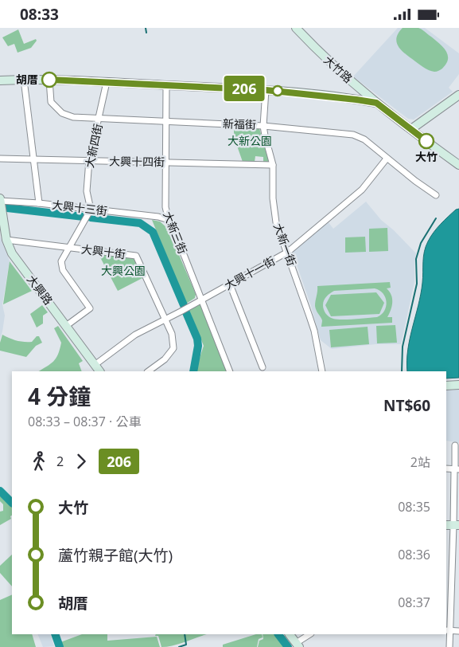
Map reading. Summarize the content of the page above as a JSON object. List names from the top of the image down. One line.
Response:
{"streets":{"main road":["大竹路","大興路"],"street":["新福街","大新四街","大興十四街","大興十三街","大新三街","大新一街","大興十街","大興十一街"]},"crossings":[["新福街","大新四街"],["新福街","大新三街"],["新福街","大新一街"],["新福街","大興十一街"],["大新四街","大興十四街"],["大新四街","大興十三街"],["大興十四街","大新三街"],["大興十四街","大新一街"],["大興十三街","大新三街"],["大興十三街","大興路"],["大新三街","大興十一街"],["大新一街","大興十一街"],["大興十街","大興十一街"],["大興十街","大興路"],["大興十一街","大興路"]],"parks":["大新公園","大興公園"],"places":["胡厝","大竹"],"lines":["bus line 206"],"page":{"status":"08:33","on_map":"206","heading":["4 分鐘","08:33 – 08:37 · 公車","NT$60"],"legs":["2","206","2站"],"list":[{"name":"大竹","value":"08:35"},{"name":"蘆竹親子館(大竹)","value":"08:36"},{"name":"胡厝","value":"08:37"}]}}
